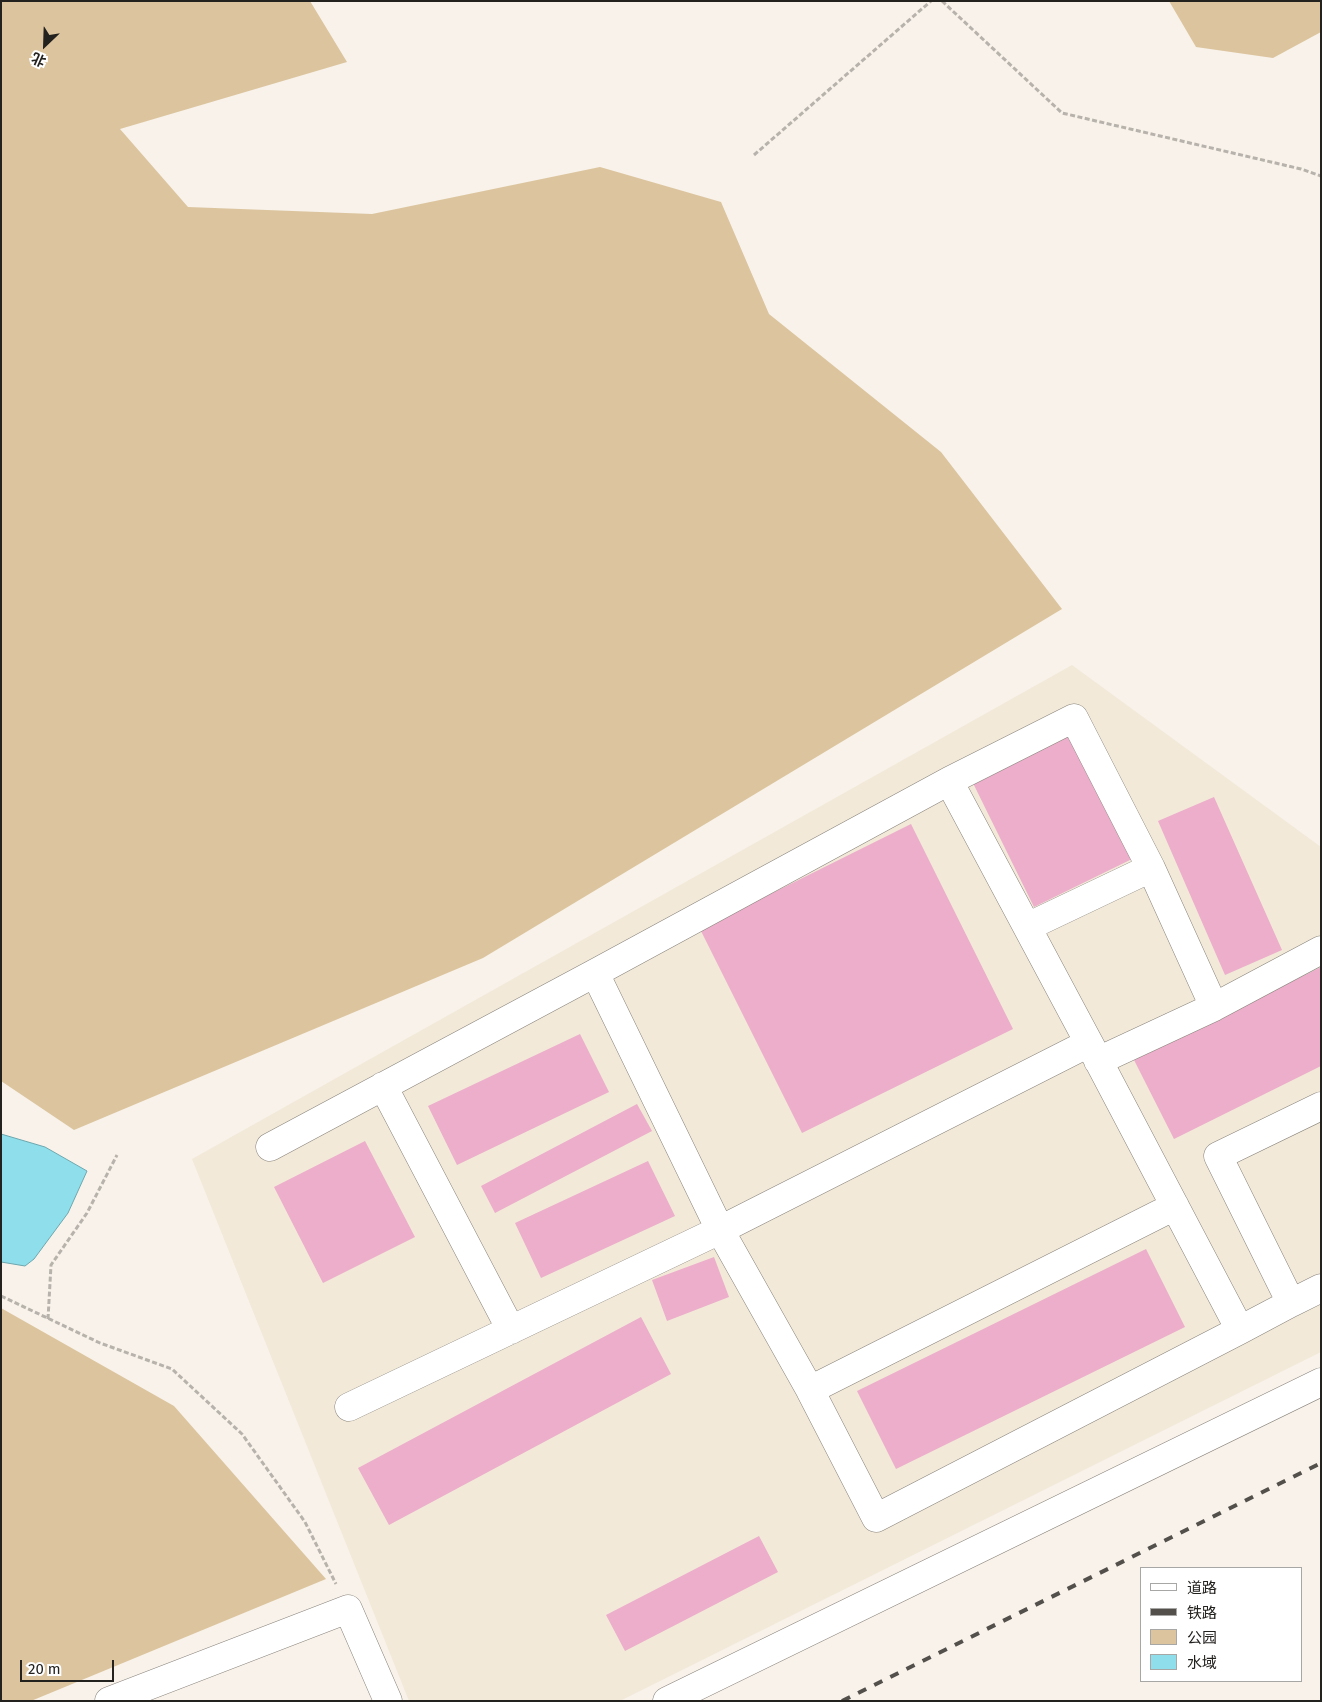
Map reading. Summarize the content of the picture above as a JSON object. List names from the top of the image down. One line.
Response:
{"legend":["道路","铁路","公园","水域"],"scale_bar":"20 m","north":"bottom left"}
